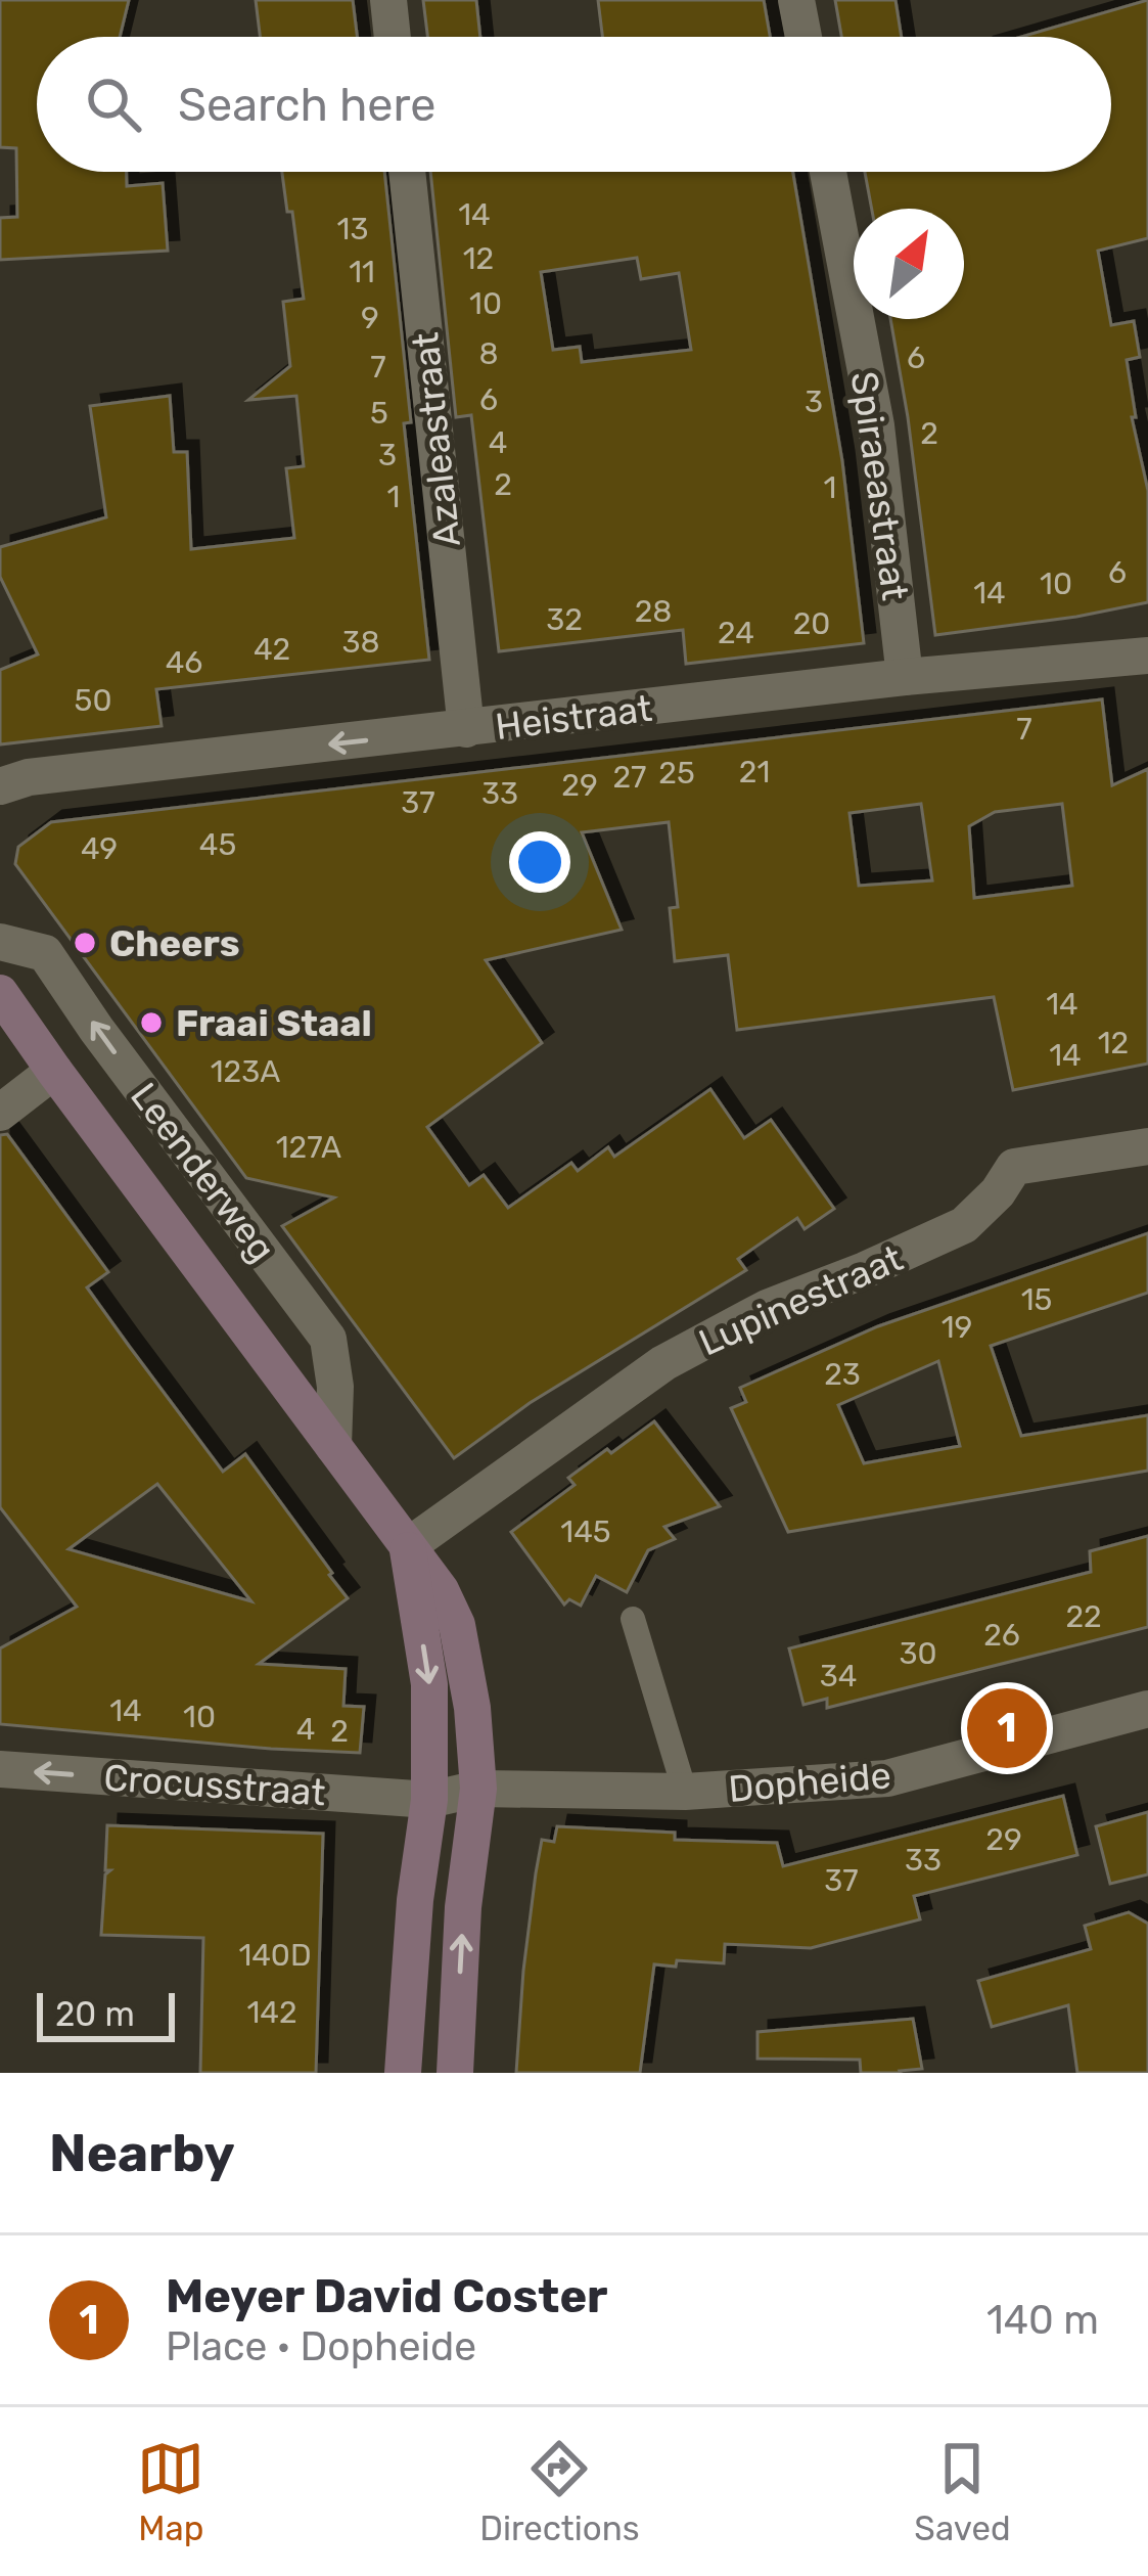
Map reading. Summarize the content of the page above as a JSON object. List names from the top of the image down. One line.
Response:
{"streets":{"main road":["Leenderweg"],"street":["Azaleastraat","Spiraeastraat","Heistraat","Lupinestraat","Dopheide","Crocusstraat"]},"crossings":[["Azaleastraat","Heistraat"],["Spiraeastraat","Heistraat"],["Leenderweg","Lupinestraat"],["Leenderweg","Dopheide"],["Leenderweg","Crocusstraat"],["Dopheide","Crocusstraat"]],"one_way":["Heistraat","Crocusstraat"],"places":["Cheers","Fraai Staal"],"house_numbers":["14","13","12","11","10","9","8","6","7","6","3","5","2","4","3","2","1","1","6","10","14","28","32","20","24","38","42","46","50","7","21","25","27","29","33","37","45","49","14","12","14","123A","127A","15","19","23","145","22","26","30","34","14","10","4","2","29","33","37","140D","142"],"scale_bar":"20 m","north":"top right","page":{"search":"Search here","pins":"1","scale":"20 m","heading":"Nearby","list":[{"mark":"1","name":"Meyer David Coster","note":"Place · Dopheide","value":"140 m"}],"nav":["Map","Directions","Saved"]}}
